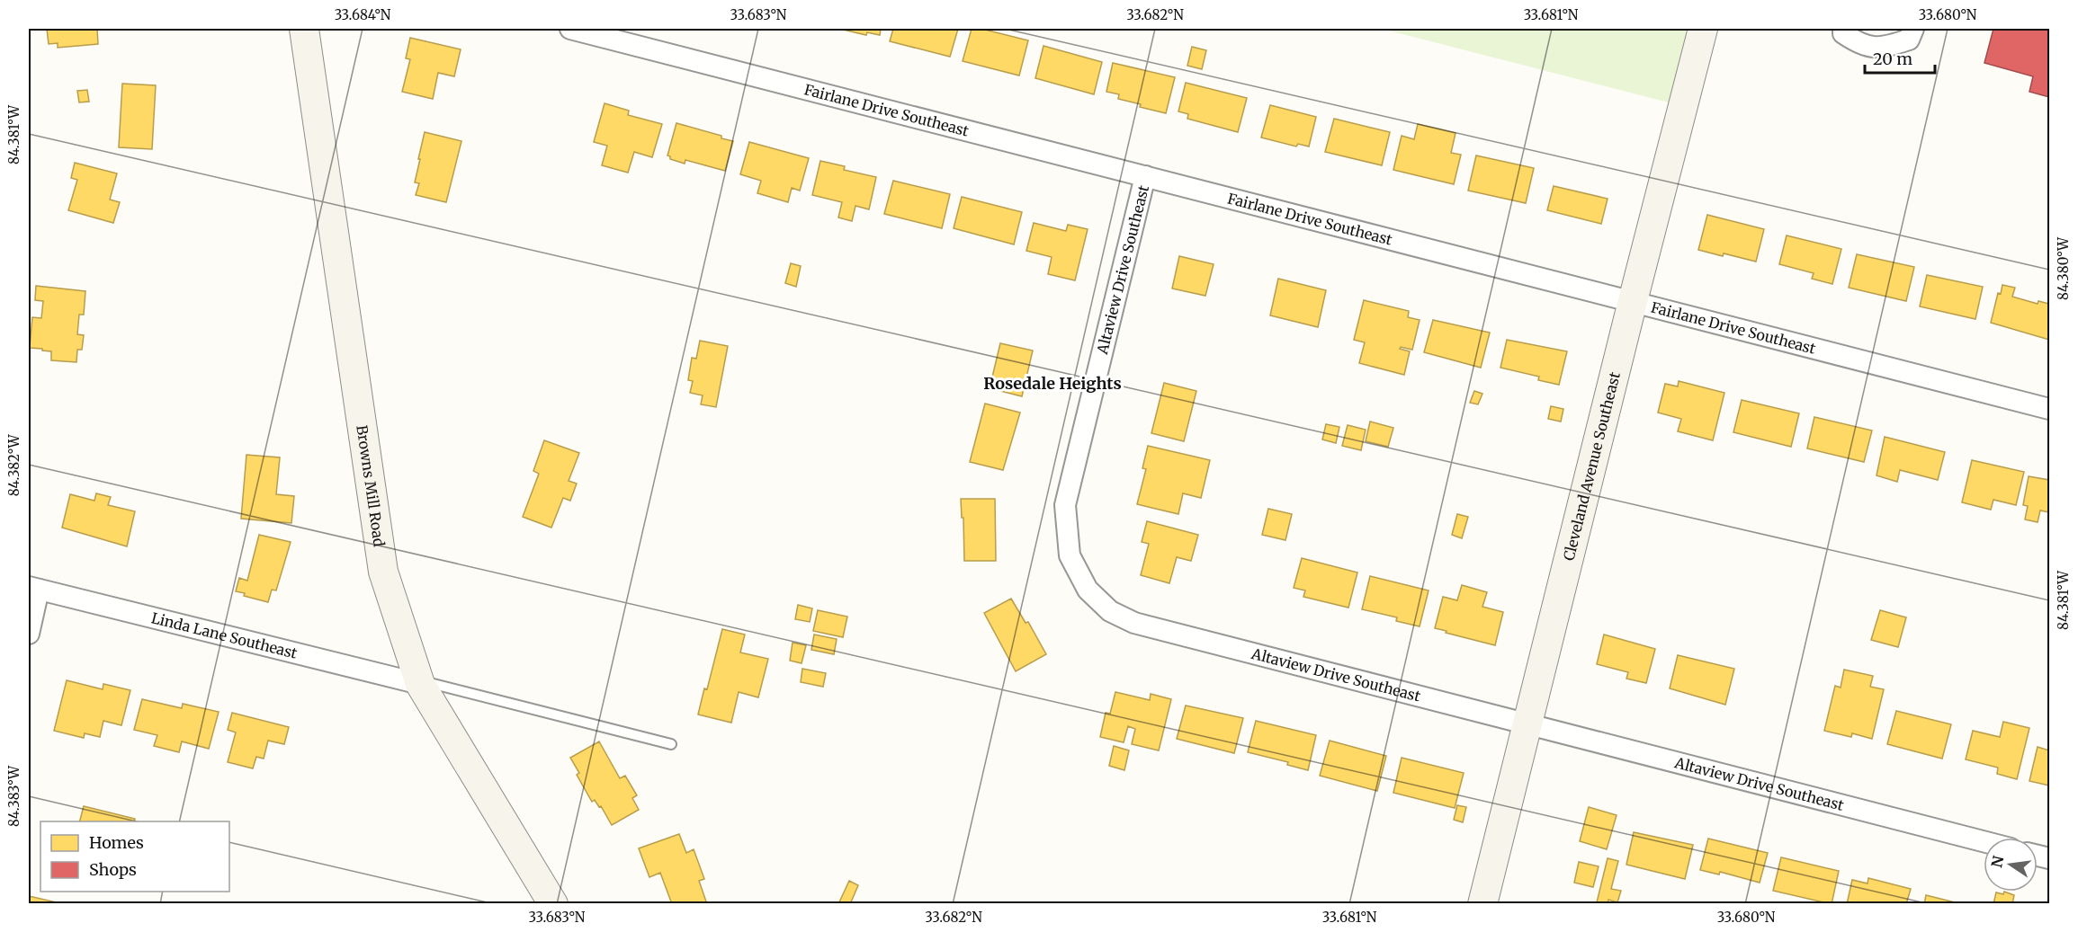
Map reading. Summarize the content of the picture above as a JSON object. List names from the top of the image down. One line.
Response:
{"streets":{"street":["Fairlane Drive Southeast","Altaview Drive Southeast","Cleveland Avenue Southeast","Browns Mill Road","Linda Lane Southeast"]},"crossings":[["Fairlane Drive Southeast","Altaview Drive Southeast"],["Fairlane Drive Southeast","Cleveland Avenue Southeast"],["Altaview Drive Southeast","Cleveland Avenue Southeast"],["Browns Mill Road","Linda Lane Southeast"]],"districts":["Rosedale Heights"],"legend":["Homes","Shops"],"scale_bar":"20 m","north":"left","coordinates":["33.684°N","33.683°N","33.682°N","33.681°N","33.680°N","84.381°W","84.380°W","84.382°W","84.383°W"]}
